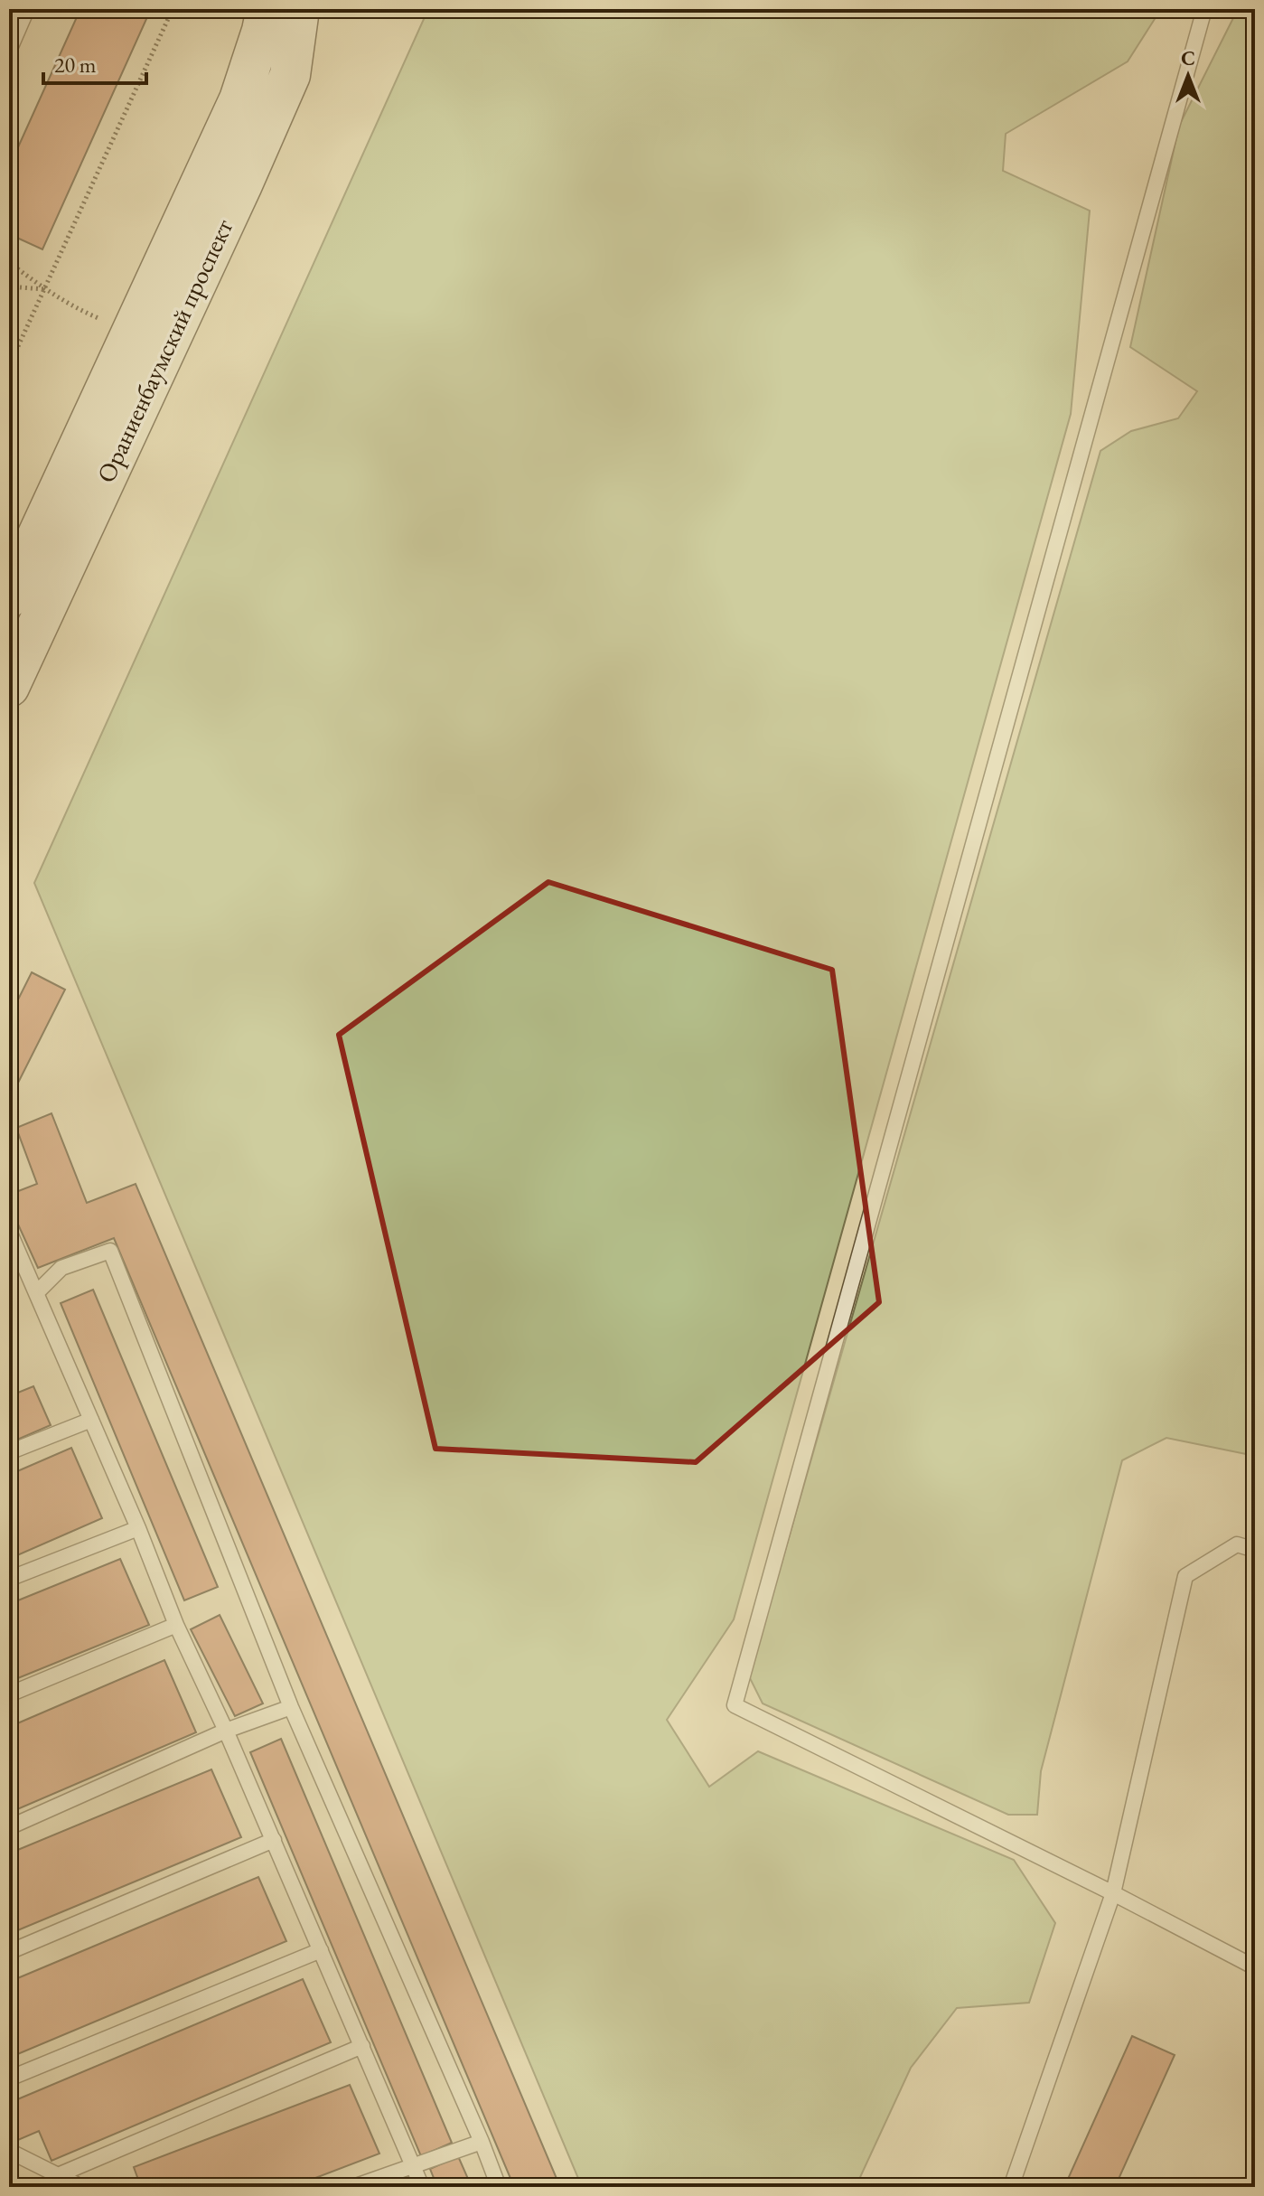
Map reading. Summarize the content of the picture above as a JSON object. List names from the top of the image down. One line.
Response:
{"streets":{"main road":["Ораниенбаумский проспект"]},"scale_bar":"20 m","north":"top"}
